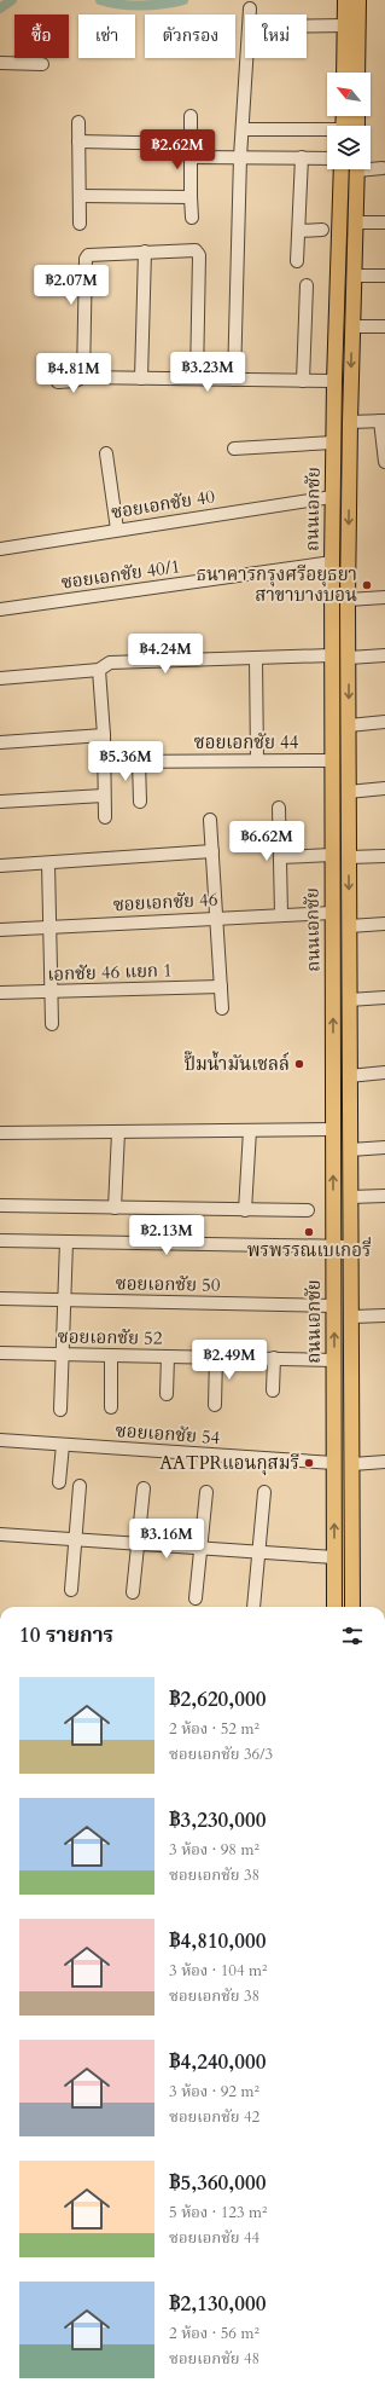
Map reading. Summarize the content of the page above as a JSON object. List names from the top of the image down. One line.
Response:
{"streets":{"main road":["ถนนเอกชัย"],"street":["ซอยเอกชัย 40","ซอยเอกชัย 40/1","ซอยเอกชัย 44","ซอยเอกชัย 46","เอกชัย 46 แยก 1","ซอยเอกชัย 50","ซอยเอกชัย 52","ซอยเอกชัย 54"]},"crossings":[["ซอยเอกชัย 40","ถนนเอกชัย"],["ถนนเอกชัย","ซอยเอกชัย 40/1"],["ถนนเอกชัย","ซอยเอกชัย 44"],["ถนนเอกชัย","ซอยเอกชัย 46"],["ถนนเอกชัย","ซอยเอกชัย 50"],["ถนนเอกชัย","ซอยเอกชัย 52"],["ถนนเอกชัย","ซอยเอกชัย 54"]],"places":["ธนาคารกรุงศรีอยุธยา สาขาบางบอน","ปั๊มน้ำมันเชลล์","พรพรรณเบเกอรี่","AATPRแอนกุสมรี"],"north":"top left","page":{"chip":["ซื้อ","เช่า","ตัวกรอง","ใหม่"],"price":["฿2.62M","฿2.07M","฿3.23M","฿4.81M","฿4.24M","฿5.36M","฿6.62M","฿2.13M","฿2.49M","฿3.16M"],"heading":"10 รายการ","list":[{"name":"฿2,620,000","note":"2 ห้อง · 52 m² · ซอยเอกชัย 36/3"},{"name":"฿3,230,000","note":"3 ห้อง · 98 m² · ซอยเอกชัย 38"},{"name":"฿4,810,000","note":"3 ห้อง · 104 m² · ซอยเอกชัย 38"},{"name":"฿4,240,000","note":"3 ห้อง · 92 m² · ซอยเอกชัย 42"},{"name":"฿5,360,000","note":"5 ห้อง · 123 m² · ซอยเอกชัย 44"},{"name":"฿2,130,000","note":"2 ห้อง · 56 m² · ซอยเอกชัย 48"}]}}
